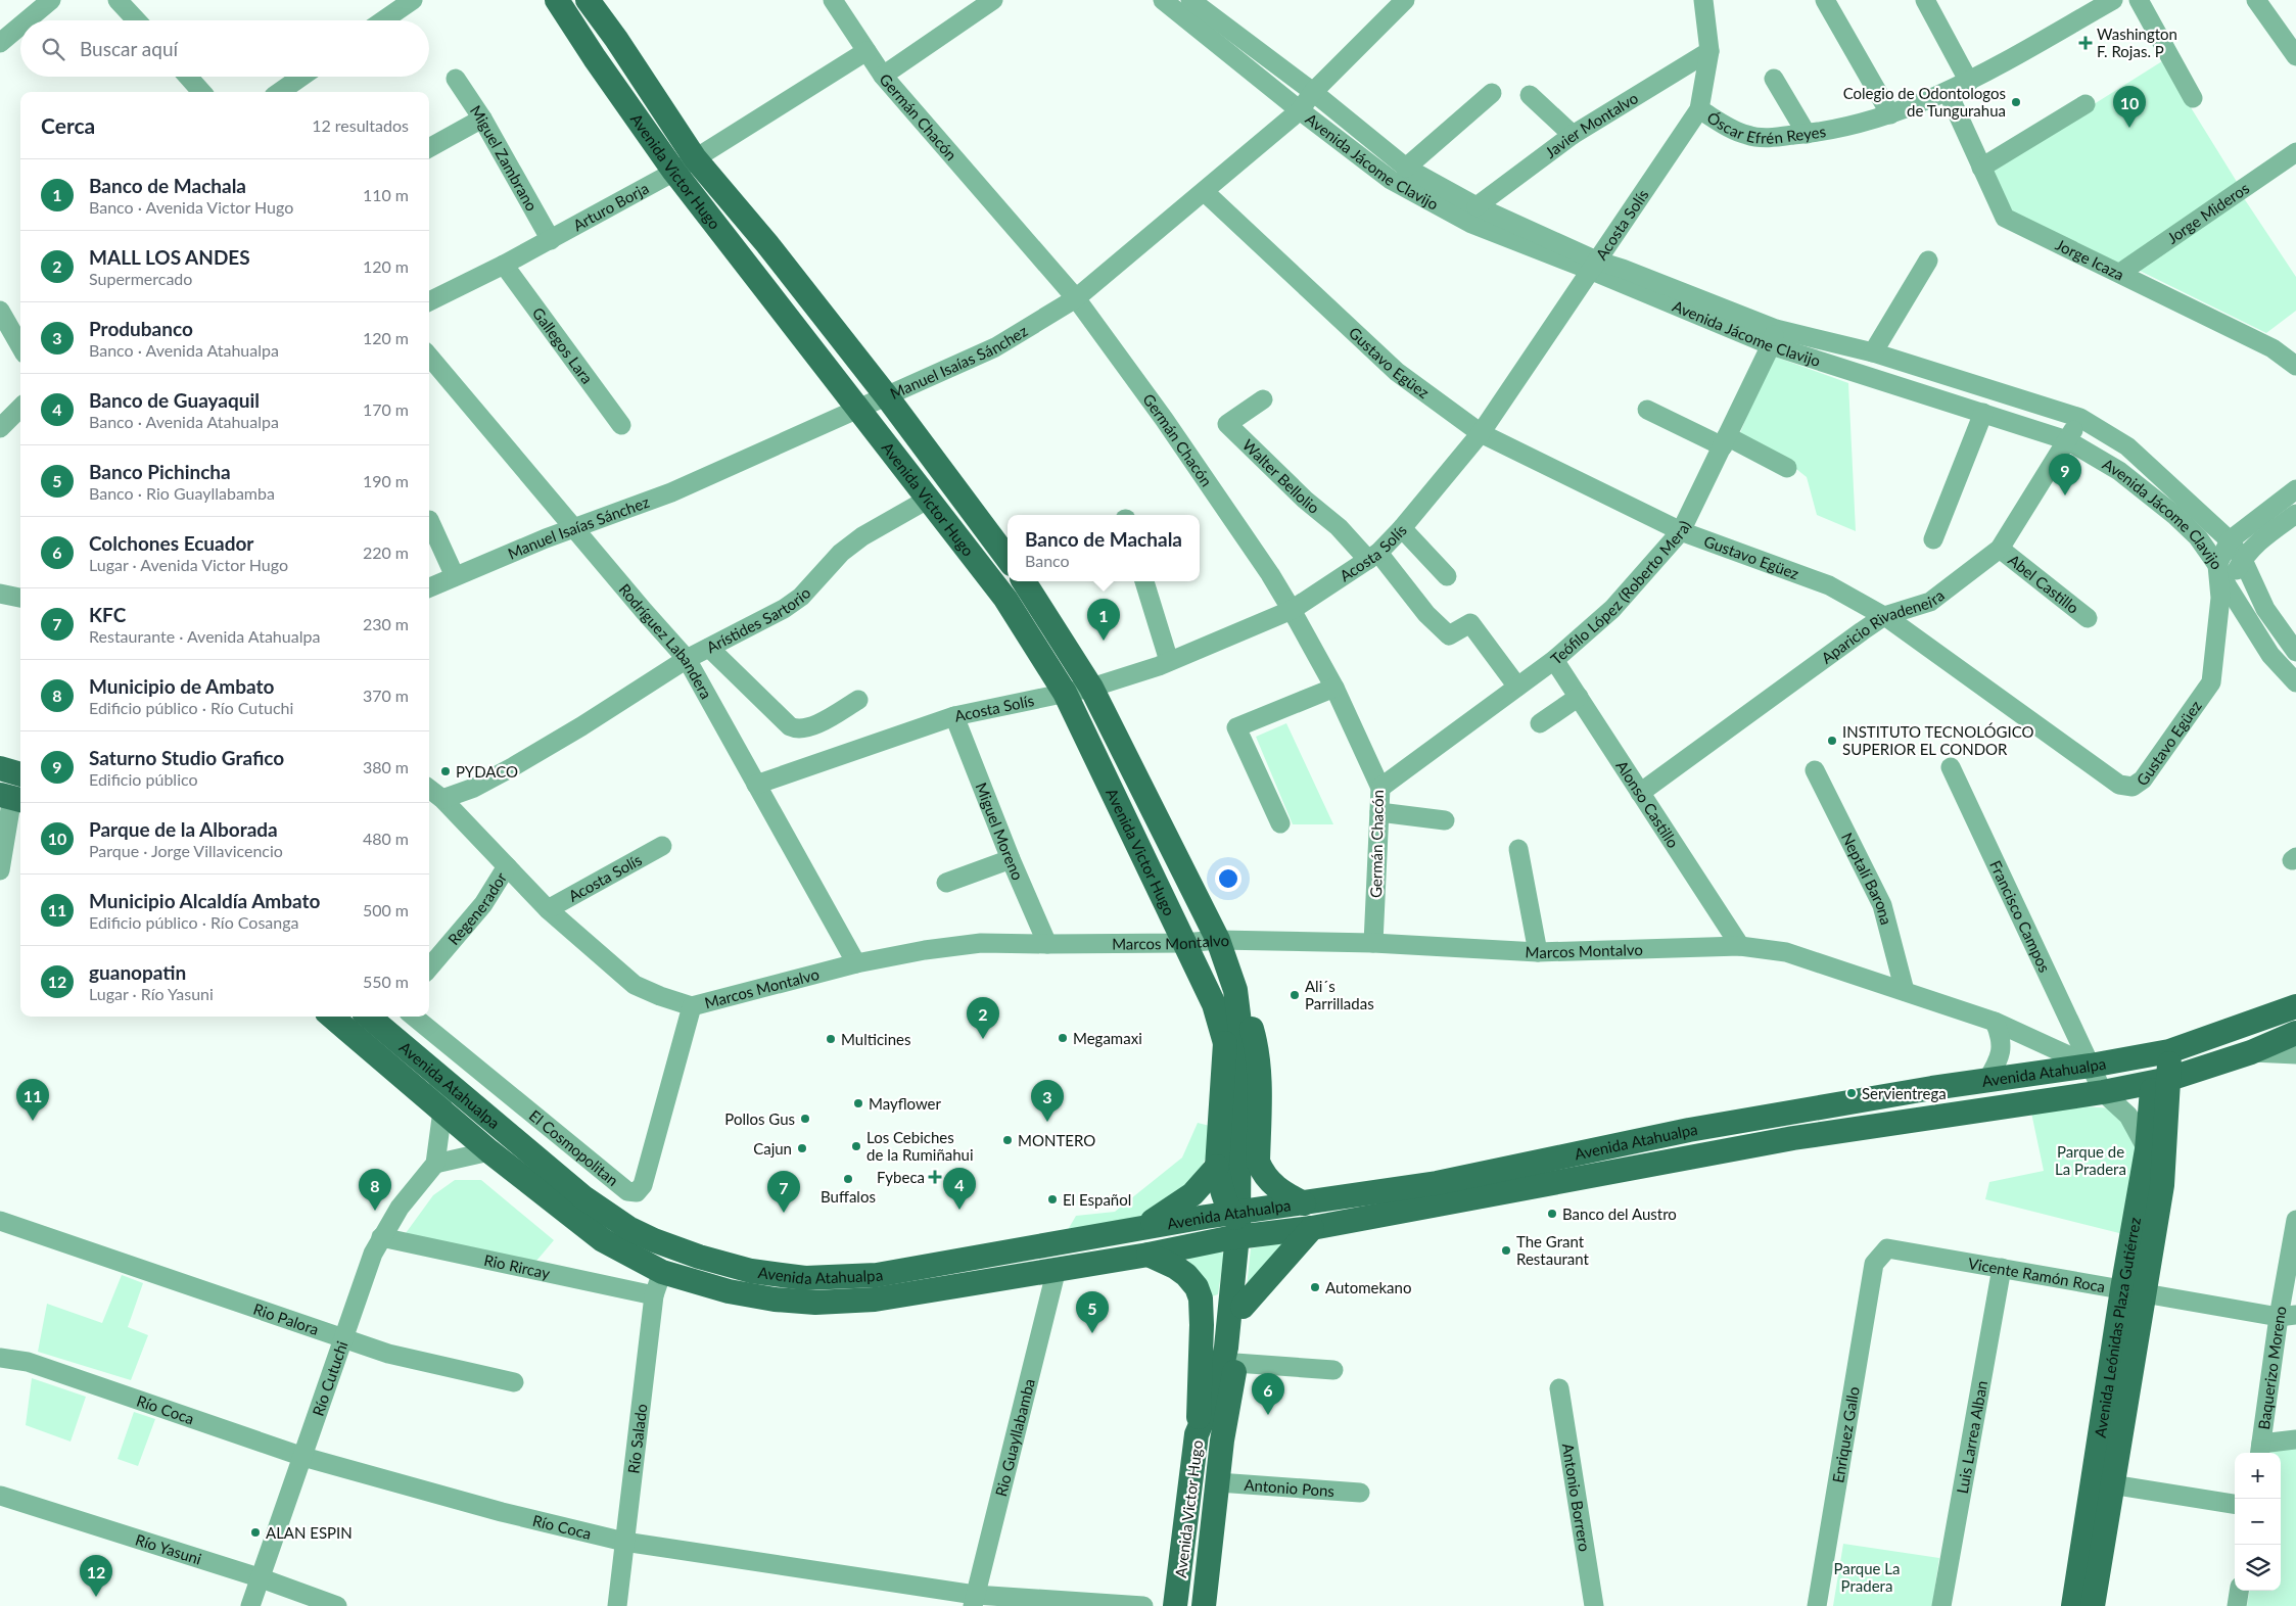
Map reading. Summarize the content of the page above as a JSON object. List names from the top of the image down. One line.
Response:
{"streets":{"main road":["Avenida Victor Hugo","Avenida Atahualpa","Avenida Leónidas Plaza Gutiérrez"],"street":["Germán Chacón","Óscar Efrén Reyes","Javier Montalvo","Miguel Zambrano","Avenida Jácome Clavijo","Arturo Borja","Jorge Mideros","Acosta Solís","Jorge Icaza","Gallegos Lara","Manuel Isaías Sánchez","Gustavo Egüez","Walter Bellolio","Abel Castillo","Teófilo López (Roberto Mera)","Arístides Sartorio","Aparicio Rivadeneira","Rodríguez Labandera","Alonso Castillo","Miguel Moreno","Neptalí Barona","Regenerador","Francisco Campos","Marcos Montalvo","El Cosmopolitan","Rio Rircay","Vicente Ramón Roca","Rio Palora","Baquerizo Moreno","Río Cutuchi","Río Coca","Enriquez Gallo","Rio Guayllabamba","Luis Larrea Alban","Río Salado","Antonio Pons","Antonio Borrero","Río Yasuni"]},"crossings":[["Germán Chacón","Arturo Borja"],["Germán Chacón","Acosta Solís"],["Germán Chacón","Manuel Isaías Sánchez"],["Germán Chacón","Teófilo López (Roberto Mera)"],["Germán Chacón","Marcos Montalvo"],["Óscar Efrén Reyes","Acosta Solís"],["Óscar Efrén Reyes","Jorge Icaza"],["Javier Montalvo","Avenida Jácome Clavijo"],["Javier Montalvo","Acosta Solís"],["Miguel Zambrano","Arturo Borja"],["Avenida Jácome Clavijo","Acosta Solís"],["Avenida Jácome Clavijo","Manuel Isaías Sánchez"],["Avenida Jácome Clavijo","Gustavo Egüez"],["Avenida Jácome Clavijo","Teófilo López (Roberto Mera)"],["Avenida Jácome Clavijo","Aparicio Rivadeneira"],["Avenida Victor Hugo","Arturo Borja"],["Avenida Victor Hugo","Acosta Solís"],["Avenida Victor Hugo","Manuel Isaías Sánchez"],["Avenida Victor Hugo","Arístides Sartorio"],["Avenida Victor Hugo","Marcos Montalvo"],["Avenida Victor Hugo","Avenida Atahualpa"],["Avenida Victor Hugo","Antonio Pons"],["Arturo Borja","Gallegos Lara"],["Jorge Mideros","Jorge Icaza"],["Acosta Solís","Gustavo Egüez"],["Acosta Solís","Walter Bellolio"],["Acosta Solís","Rodríguez Labandera"],["Acosta Solís","Miguel Moreno"],["Acosta Solís","Marcos Montalvo"],["Manuel Isaías Sánchez","Gustavo Egüez"],["Manuel Isaías Sánchez","Rodríguez Labandera"],["Gustavo Egüez","Teófilo López (Roberto Mera)"],["Gustavo Egüez","Aparicio Rivadeneira"],["Walter Bellolio","Teófilo López (Roberto Mera)"],["Abel Castillo","Aparicio Rivadeneira"],["Teófilo López (Roberto Mera)","Alonso Castillo"],["Arístides Sartorio","Rodríguez Labandera"],["Arístides Sartorio","Marcos Montalvo"],["Aparicio Rivadeneira","Alonso Castillo"],["Rodríguez Labandera","Marcos Montalvo"],["Alonso Castillo","Marcos Montalvo"],["Miguel Moreno","Marcos Montalvo"],["Neptalí Barona","Marcos Montalvo"],["Regenerador","Marcos Montalvo"],["Francisco Campos","Marcos Montalvo"],["Francisco Campos","Avenida Atahualpa"],["Marcos Montalvo","Avenida Atahualpa"],["Marcos Montalvo","El Cosmopolitan"],["Avenida Atahualpa","Avenida Leónidas Plaza Gutiérrez"],["Avenida Atahualpa","Rio Guayllabamba"],["Avenida Atahualpa","Río Salado"],["Rio Rircay","Río Cutuchi"],["Rio Rircay","Río Salado"],["Vicente Ramón Roca","Avenida Leónidas Plaza Gutiérrez"],["Vicente Ramón Roca","Baquerizo Moreno"],["Vicente Ramón Roca","Enriquez Gallo"],["Vicente Ramón Roca","Luis Larrea Alban"],["Rio Palora","Río Cutuchi"],["Río Cutuchi","Río Coca"],["Río Cutuchi","Río Yasuni"],["Río Coca","Rio Guayllabamba"],["Río Coca","Río Salado"]],"parks":["Parque de La Pradera","Parque La Pradera"],"places":{"health":["Washington F. Rojas. P","Fybeca"],"other":["Colegio de Odontologos de Tungurahua","INSTITUTO TECNOLÓGICO SUPERIOR EL CONDOR","PYDACO","Ali´s Parrilladas","Megamaxi","Multicines","Servientrega","Mayflower","Pollos Gus","MONTERO","Los Cebiches de la Rumiñahui","Cajun","Buffalos","El Español","Banco del Austro","The Grant Restaurant","Automekano","ALAN ESPIN"]},"page":{"search":"Buscar aquí","pins":["10","9","1","2","11","3","4","8","7","5","6","12"],"heading":["Cerca","12 resultados"],"list":[{"mark":"1","name":"Banco de Machala","note":"Banco · Avenida Victor Hugo","value":"110 m"},{"mark":"2","name":"MALL LOS ANDES","note":"Supermercado","value":"120 m"},{"mark":"3","name":"Produbanco","note":"Banco · Avenida Atahualpa","value":"120 m"},{"mark":"4","name":"Banco de Guayaquil","note":"Banco · Avenida Atahualpa","value":"170 m"},{"mark":"5","name":"Banco Pichincha","note":"Banco · Rio Guayllabamba","value":"190 m"},{"mark":"6","name":"Colchones Ecuador","note":"Lugar · Avenida Victor Hugo","value":"220 m"},{"mark":"7","name":"KFC","note":"Restaurante · Avenida Atahualpa","value":"230 m"},{"mark":"8","name":"Municipio de Ambato","note":"Edificio público · Río Cutuchi","value":"370 m"},{"mark":"9","name":"Saturno Studio Grafico","note":"Edificio público","value":"380 m"},{"mark":"10","name":"Parque de la Alborada","note":"Parque · Jorge Villavicencio","value":"480 m"},{"mark":"11","name":"Municipio Alcaldía Ambato","note":"Edificio público · Río Cosanga","value":"500 m"},{"mark":"12","name":"guanopatin","note":"Lugar · Río Yasuni","value":"550 m"}],"popup":["Banco de Machala","Banco"],"map_buttons":["+","−"]}}
